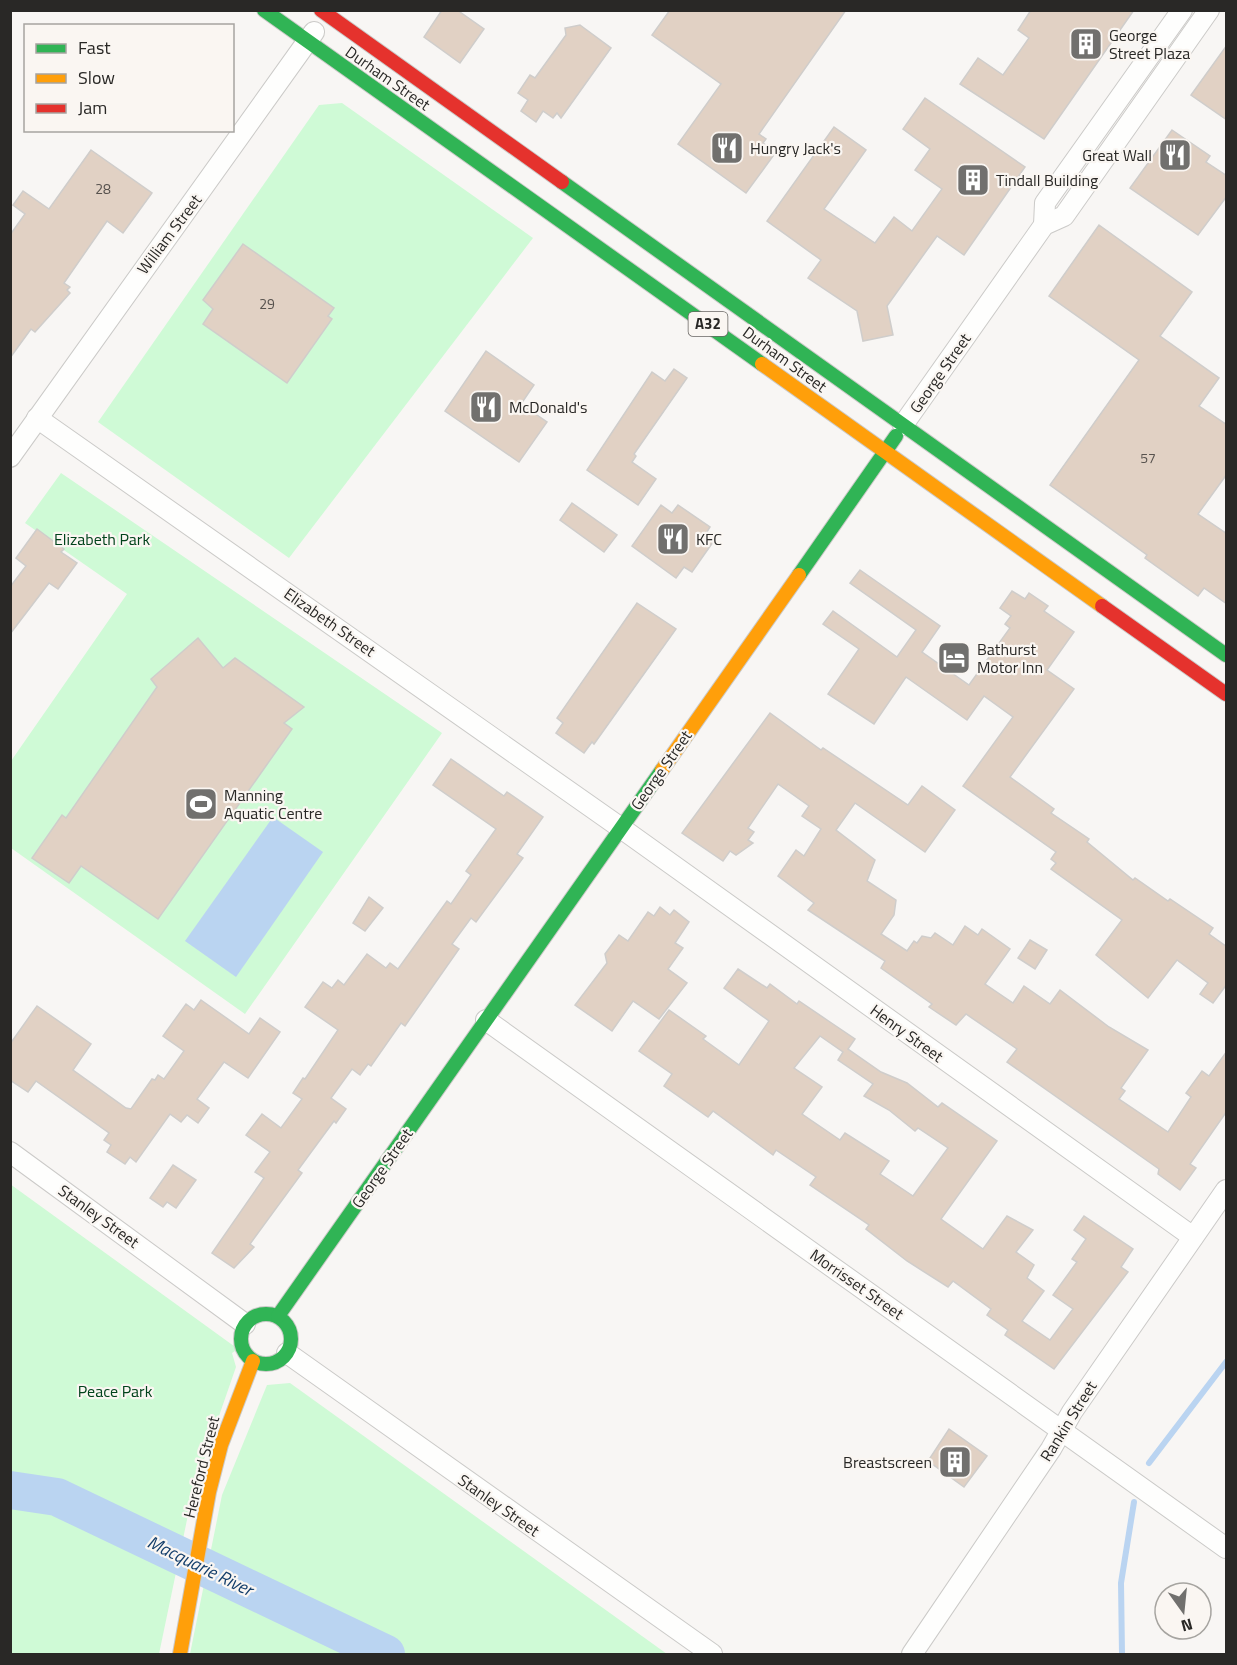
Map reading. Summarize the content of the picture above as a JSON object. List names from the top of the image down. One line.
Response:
{"streets":{"main road":["Durham Street","A32","George Street","Hereford Street"],"street":["William Street","Elizabeth Street","Henry Street","Stanley Street","Morrisset Street","Rankin Street"]},"crossings":[["Durham Street","William Street"],["Durham Street","George Street"],["William Street","Elizabeth Street"],["George Street","Elizabeth Street"],["George Street","Henry Street"],["George Street","Stanley Street"],["George Street","Morrisset Street"],["George Street","Hereford Street"],["Elizabeth Street","Henry Street"],["Henry Street","Rankin Street"],["Stanley Street","Hereford Street"],["Morrisset Street","Rankin Street"]],"water":["Macquarie River"],"parks":["Elizabeth Park","Peace Park"],"places":{"building":["George Street Plaza","Tindall Building","Breastscreen"],"restaurant":["Hungry Jack's","Great Wall","McDonald's","KFC"],"hotel":["Bathurst Motor Inn"],"sports":["Manning Aquatic Centre"]},"house_numbers":["28","29","57"],"legend":["Fast","Slow","Jam"],"north":"bottom"}
